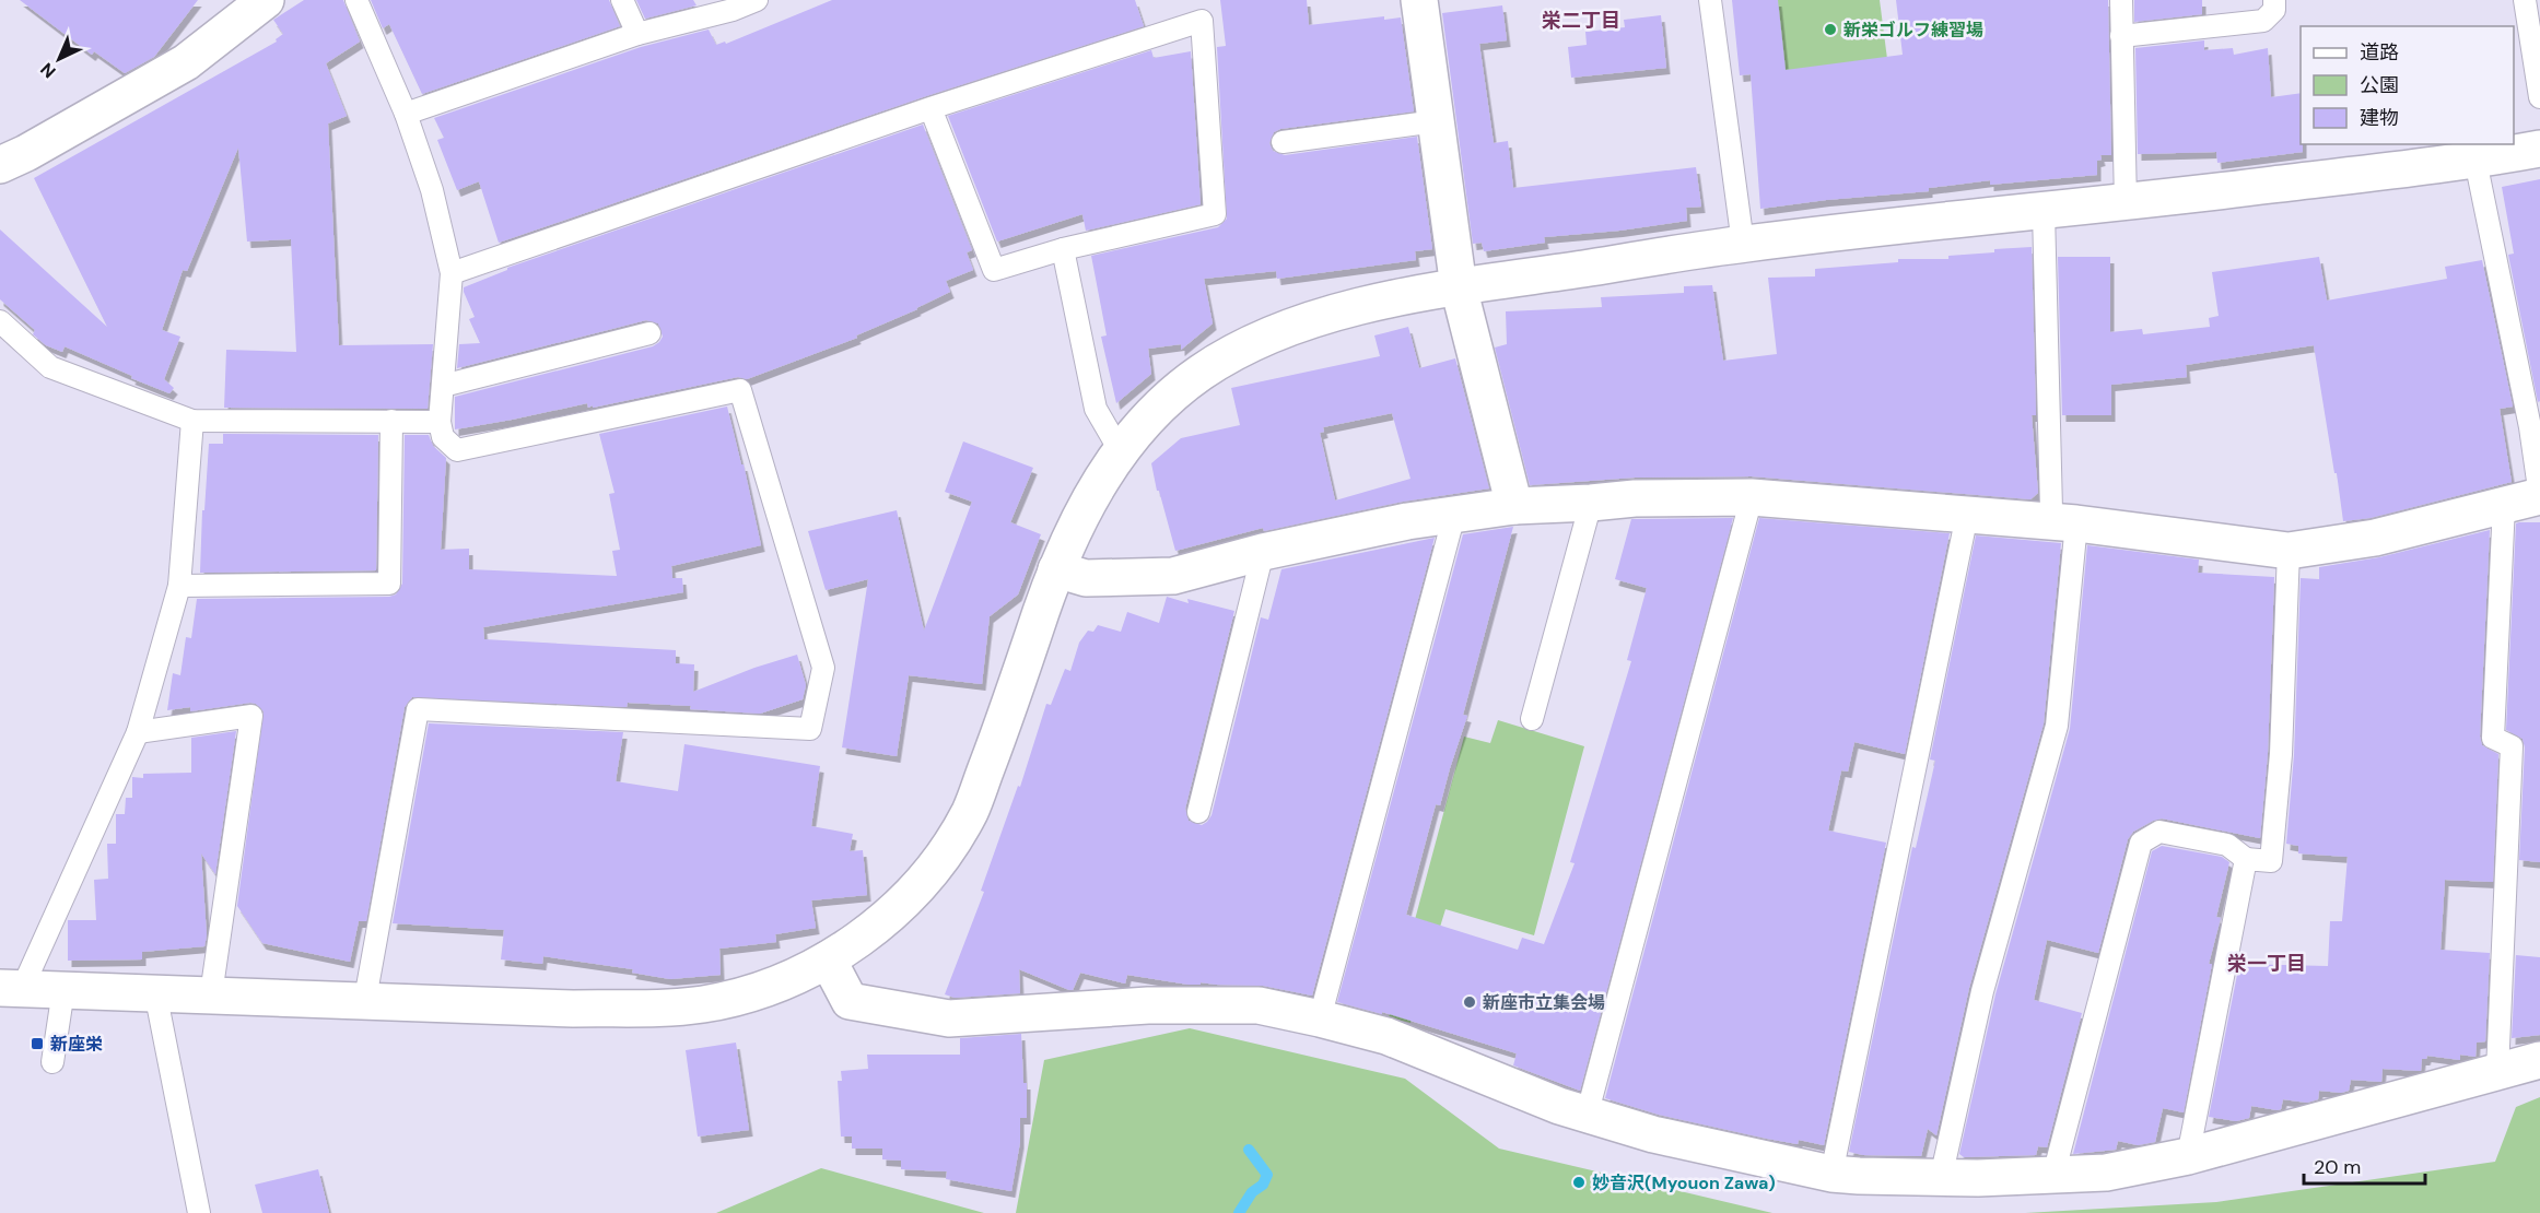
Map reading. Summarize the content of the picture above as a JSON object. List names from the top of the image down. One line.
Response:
{"districts":["栄二丁目","栄一丁目"],"places":{"other":["新栄ゴルフ練習場","新座市立集会場","妙音沢(Myouon Zawa)"],"transit":["新座栄"]},"legend":["道路","公園","建物"],"scale_bar":"20 m","north":"bottom left"}
